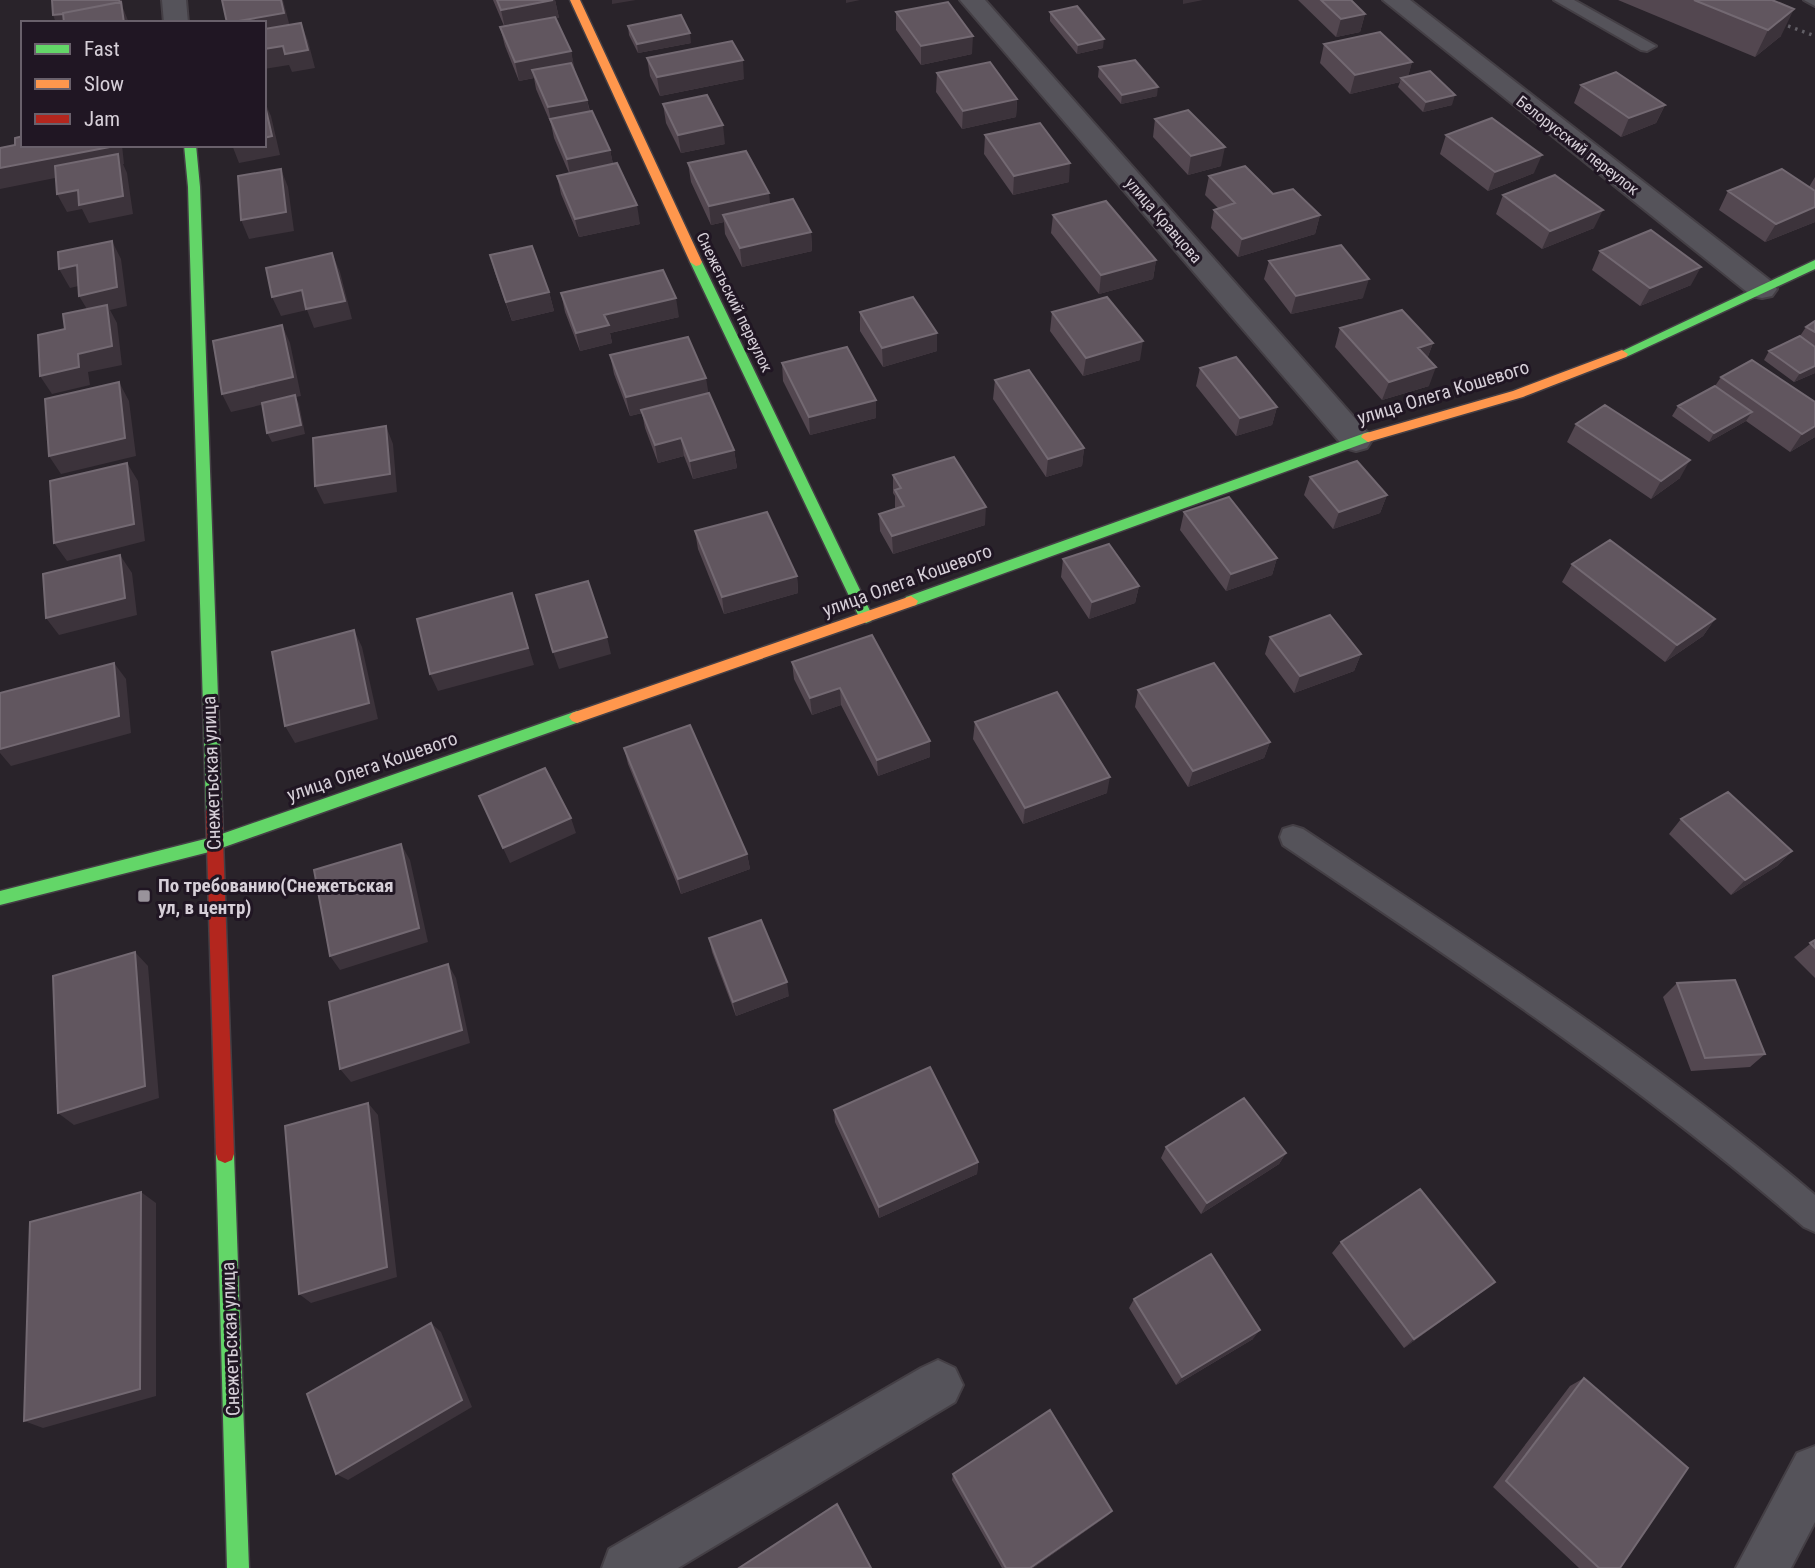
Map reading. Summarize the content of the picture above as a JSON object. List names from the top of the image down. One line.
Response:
{"streets":{"street":["Белорусский переулок","улица Кравцова","Снежетьский переулок","улица Олега Кошевого","Снежетьская улица"]},"crossings":[["Белорусский переулок","улица Олега Кошевого"],["улица Кравцова","улица Олега Кошевого"],["Снежетьский переулок","улица Олега Кошевого"],["улица Олега Кошевого","Снежетьская улица"]],"places":{"transit":["По требованию(Снежетьская ул, в центр)"]},"legend":["Fast","Slow","Jam"]}
